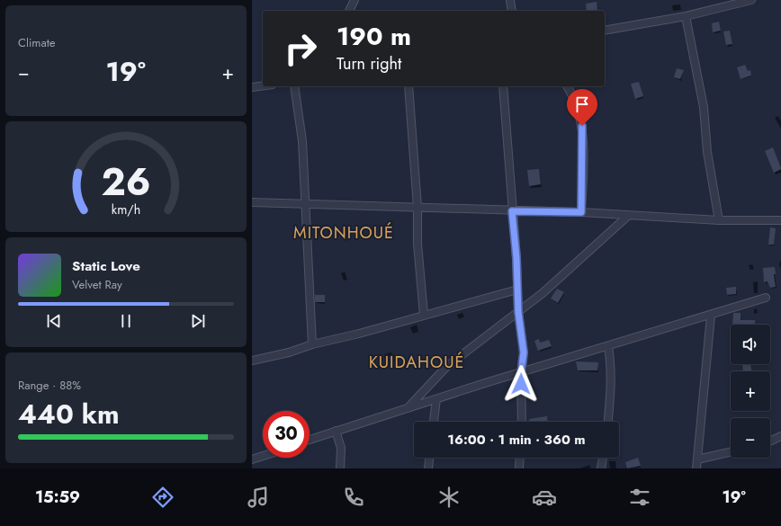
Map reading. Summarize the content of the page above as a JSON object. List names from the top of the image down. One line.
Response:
{"districts":["MITONHOUÉ","KUIDAHOUÉ"],"page":{"tile":["Climate",["Range · 88%","440 km"]],"turn":["190 m","Turn right"],"heat":["−","19°","+"],"song":["Static Love","Velvet Ray"],"map_buttons":["+","−"],"limit":"30","trip":"16:00 · 1 min · 360 m","tabs":["15:59","19°"],"gauge":["26","km/h"]}}
